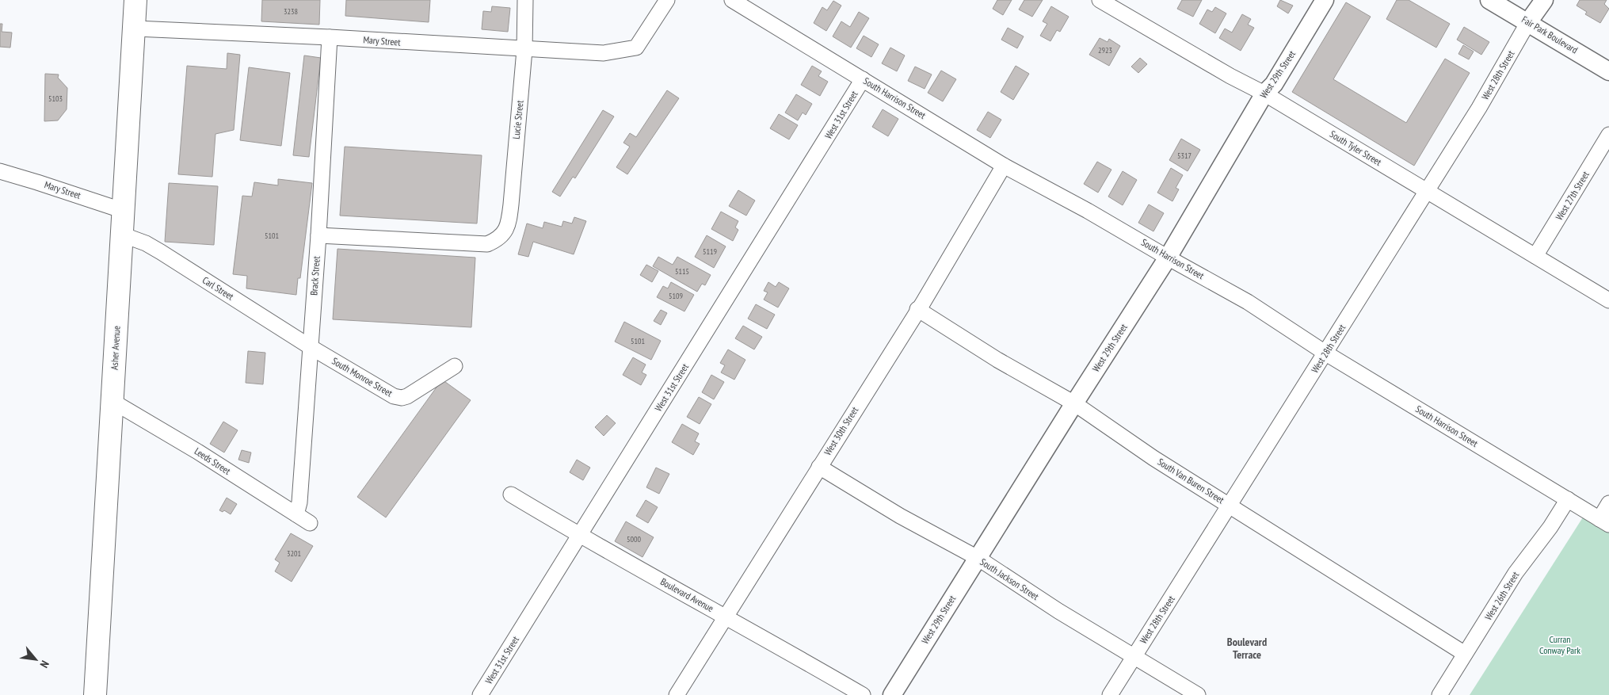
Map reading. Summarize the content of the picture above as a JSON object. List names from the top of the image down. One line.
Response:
{"streets":{"main road":["Asher Avenue"],"street":["Fair Park Boulevard","Mary Street","West 29th Street","West 28th Street","South Harrison Street","West 31st Street","Lucie Street","South Tyler Street","West 27th Street","Brack Street","Carl Street","South Monroe Street","West 30th Street","Leeds Street","South Van Buren Street","South Jackson Street","Boulevard Avenue","West 26th Street"]},"crossings":[["Fair Park Boulevard","West 28th Street"],["Mary Street","Lucie Street"],["Mary Street","Brack Street"],["Mary Street","Asher Avenue"],["West 29th Street","South Harrison Street"],["West 29th Street","South Tyler Street"],["West 29th Street","South Van Buren Street"],["West 29th Street","South Jackson Street"],["West 28th Street","South Harrison Street"],["West 28th Street","South Tyler Street"],["West 28th Street","South Van Buren Street"],["West 28th Street","South Jackson Street"],["South Harrison Street","West 31st Street"],["South Harrison Street","West 30th Street"],["South Harrison Street","West 26th Street"],["West 31st Street","Boulevard Avenue"],["Lucie Street","Brack Street"],["South Tyler Street","West 27th Street"],["Brack Street","Carl Street"],["Brack Street","South Monroe Street"],["Brack Street","Leeds Street"],["Carl Street","Asher Avenue"],["Carl Street","South Monroe Street"],["Asher Avenue","Leeds Street"],["West 30th Street","South Van Buren Street"],["West 30th Street","South Jackson Street"],["West 30th Street","Boulevard Avenue"],["South Van Buren Street","West 26th Street"]],"districts":["Boulevard Terrace"],"parks":["Curran Conway Park"],"house_numbers":["3238","2923","5103","5317","5101","5119","5115","5109","5101","5000","3201"],"north":"bottom right"}
